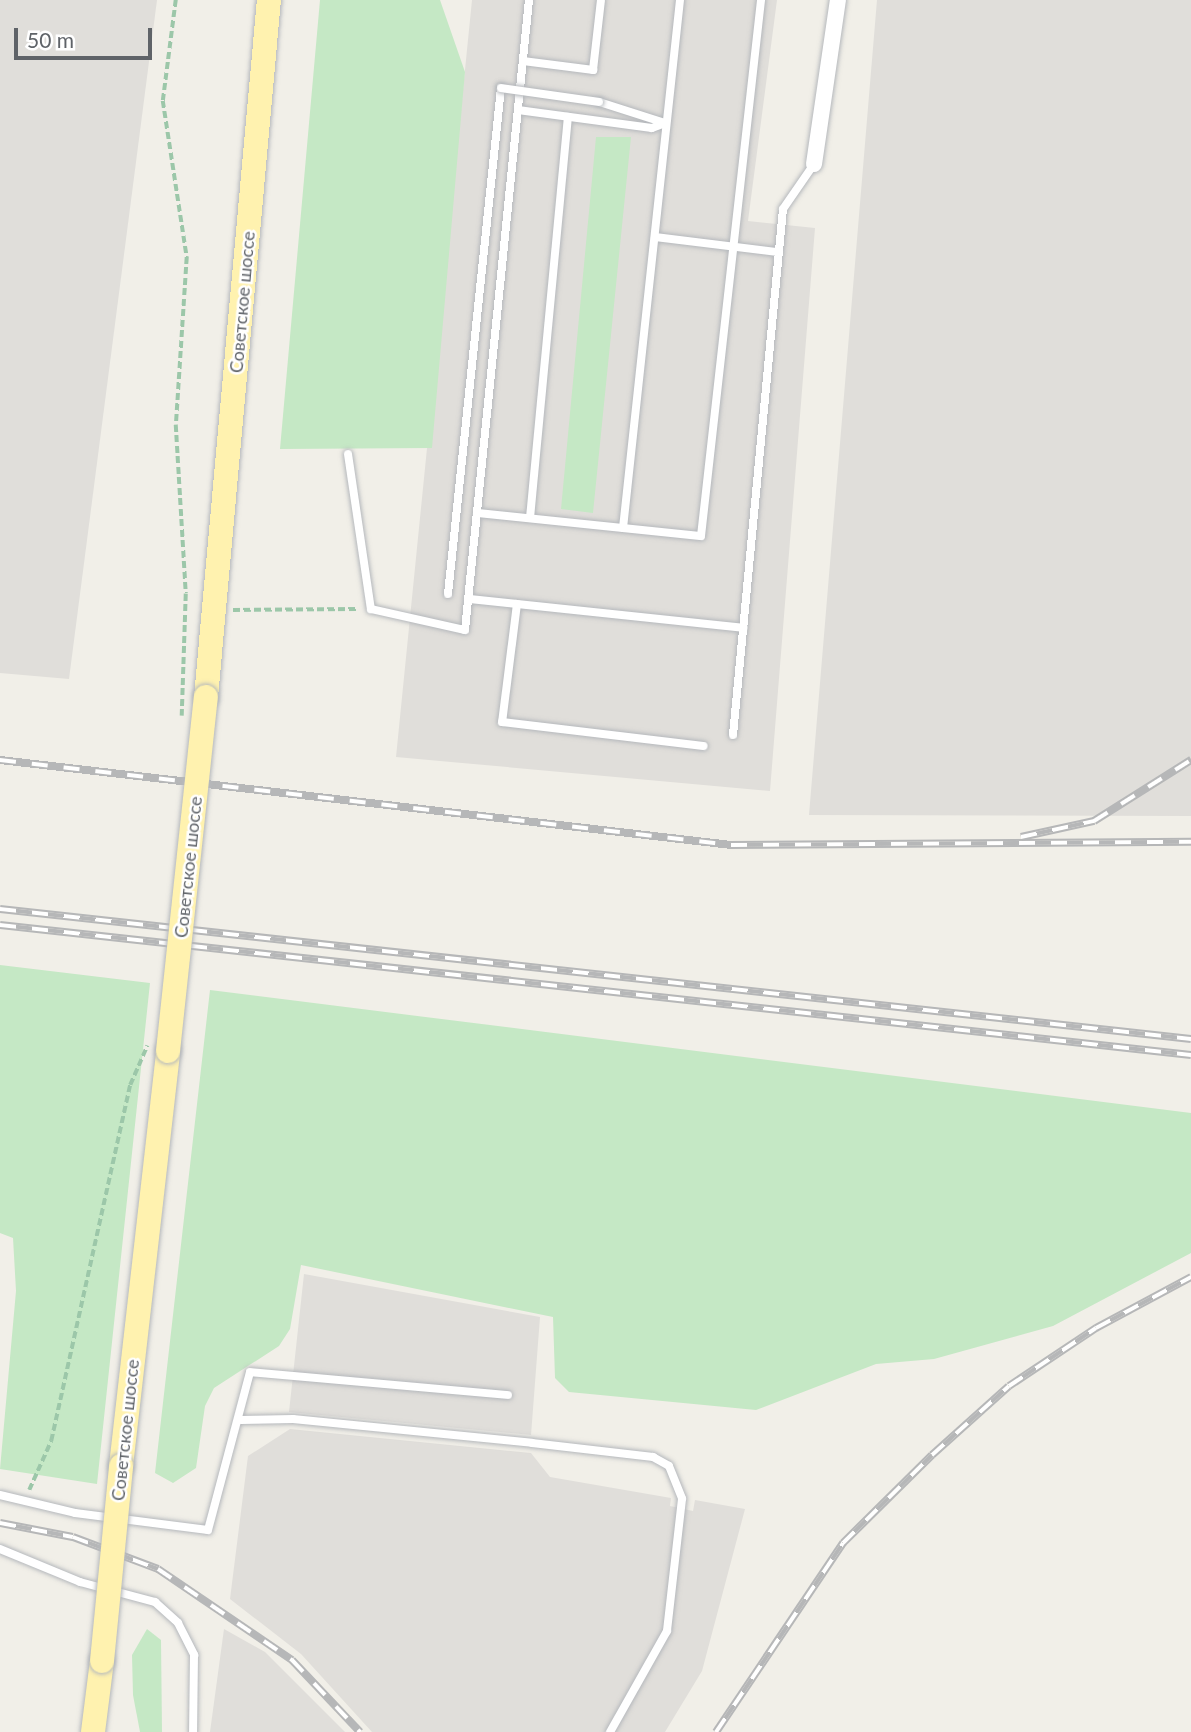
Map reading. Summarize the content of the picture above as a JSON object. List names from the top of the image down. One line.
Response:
{"streets":{"main road":["Советское шоссе"]},"scale_bar":"50 m"}
